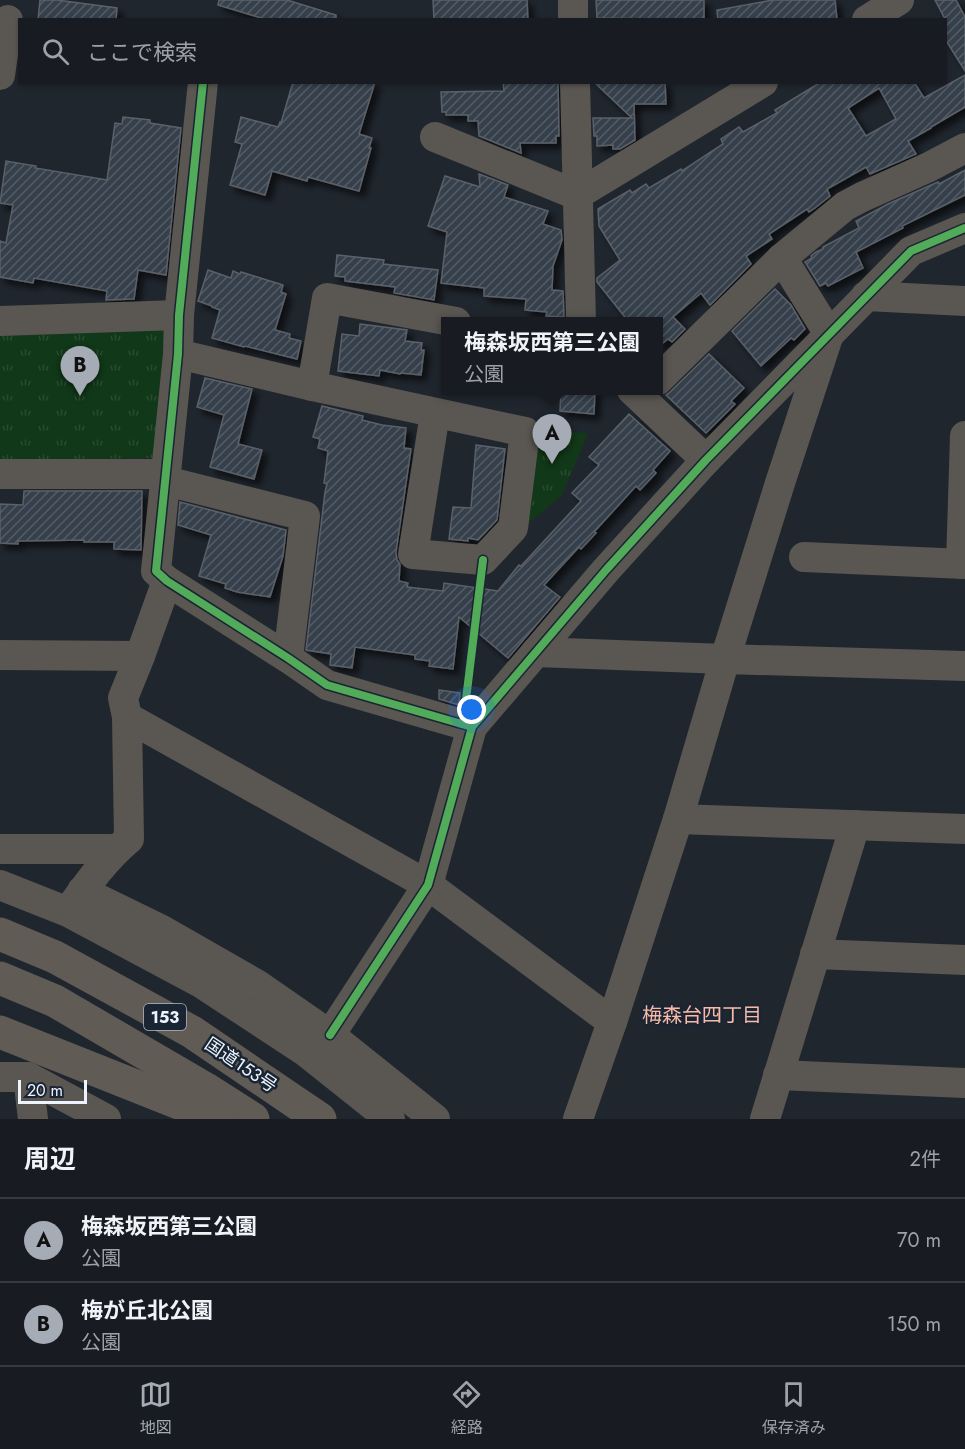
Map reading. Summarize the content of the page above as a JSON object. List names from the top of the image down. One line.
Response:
{"streets":{"highway":["153","国道153号"]},"districts":["梅森台四丁目"],"scale_bar":"20 m","page":{"search":"ここで検索","popup":["梅森坂西第三公園","公園"],"pins":["B","A"],"scale":"20 m","heading":["周辺","2件"],"list":[{"mark":"A","name":"梅森坂西第三公園","note":"公園","value":"70 m"},{"mark":"B","name":"梅が丘北公園","note":"公園","value":"150 m"}],"nav":["地図","経路","保存済み"]}}
